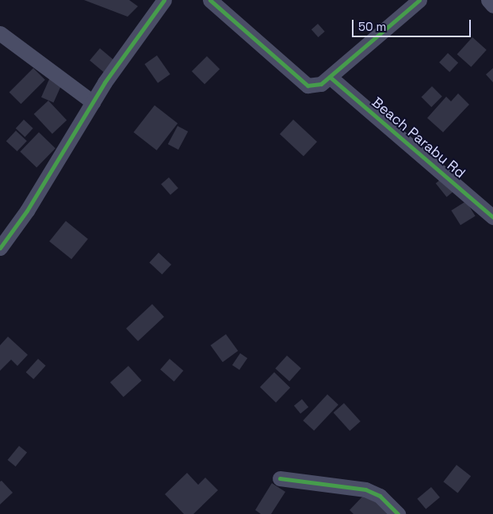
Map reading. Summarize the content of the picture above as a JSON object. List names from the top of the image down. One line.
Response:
{"streets":{"street":["Beach Parabu Rd"]},"scale_bar":"50 m"}
